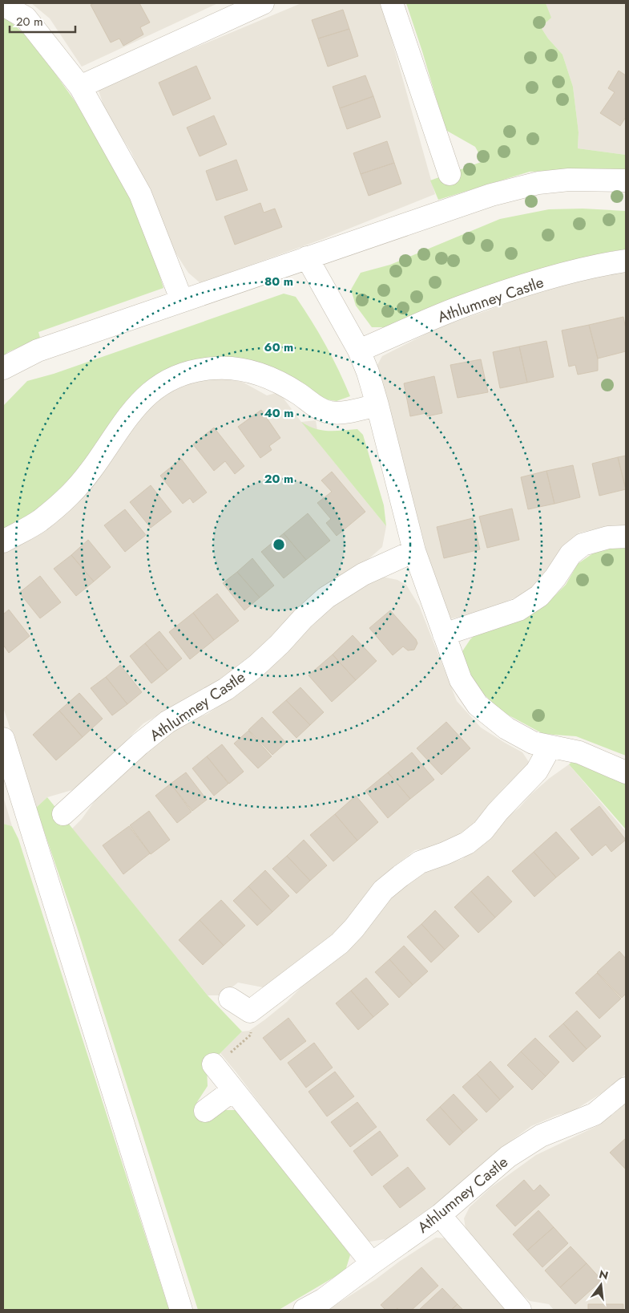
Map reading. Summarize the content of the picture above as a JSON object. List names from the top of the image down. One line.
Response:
{"streets":{"street":["Athlumney Castle"]},"scale_bar":"20 m","north":"top","rings":["80 m","60 m","40 m","20 m"]}
